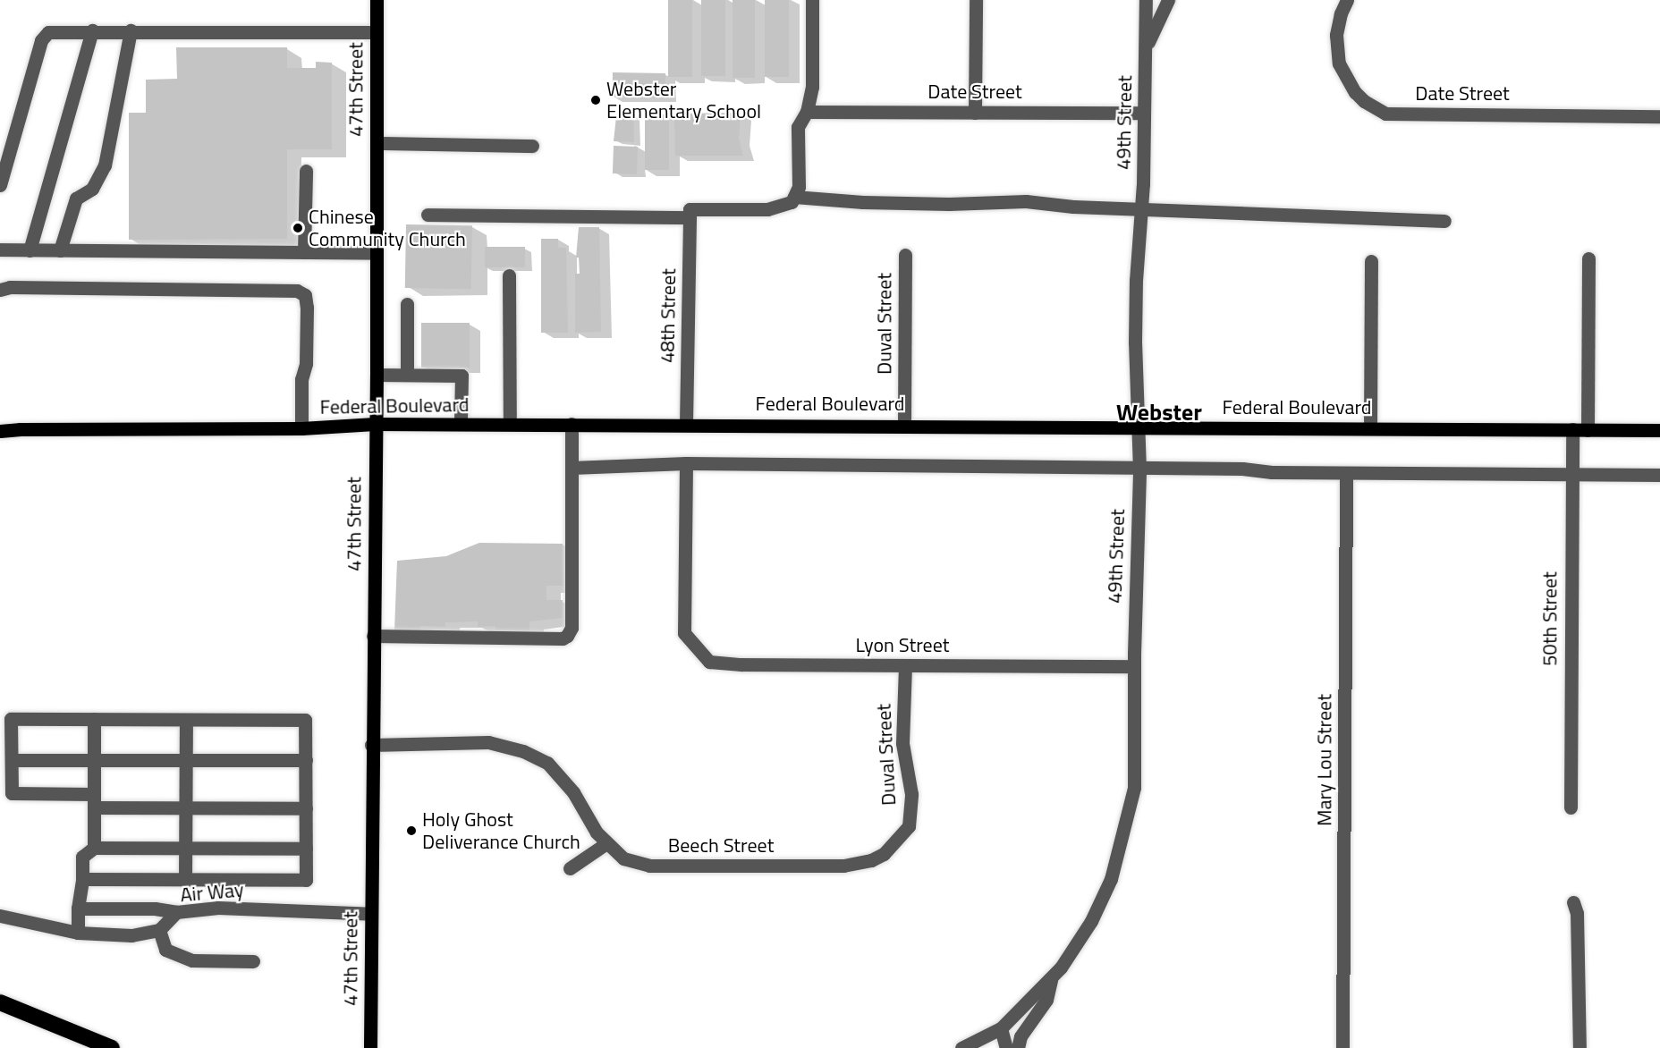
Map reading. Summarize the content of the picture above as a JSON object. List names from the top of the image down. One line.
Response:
{"streets":{"main road":["47th Street","Federal Boulevard"],"street":["Date Street","49th Street","48th Street","Duval Street","50th Street","Lyon Street","Mary Lou Street","Beech Street","Air Way"]},"crossings":[["47th Street","Federal Boulevard"],["47th Street","Beech Street"],["47th Street","Air Way"],["Date Street","49th Street"],["49th Street","Federal Boulevard"],["49th Street","Lyon Street"],["48th Street","Federal Boulevard"],["Duval Street","Federal Boulevard"],["Duval Street","Lyon Street"],["Duval Street","Beech Street"],["Federal Boulevard","50th Street"]],"districts":["Webster"],"places":["Webster Elementary School","Chinese Community Church","Holy Ghost Deliverance Church"]}
